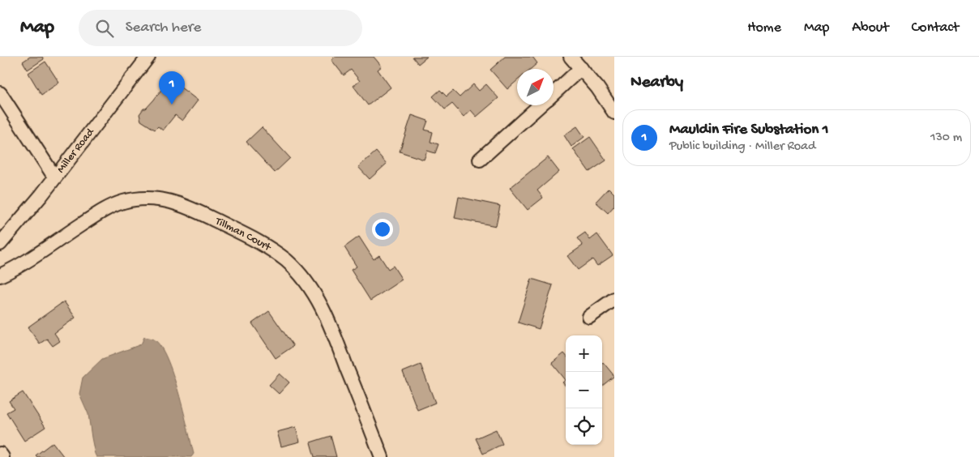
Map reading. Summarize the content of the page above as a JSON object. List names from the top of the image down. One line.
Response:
{"streets":{"street":["Miller Road","Tillman Court"]},"north":"top right","page":{"header":"Map","search":"Search here","nav":["Home","Map","About","Contact"],"heading":"Nearby","pins":"1","list":[{"mark":"1","name":"Mauldin Fire Substation 1","note":"Public building · Miller Road","value":"130 m"}],"map_buttons":["+","−"]}}
